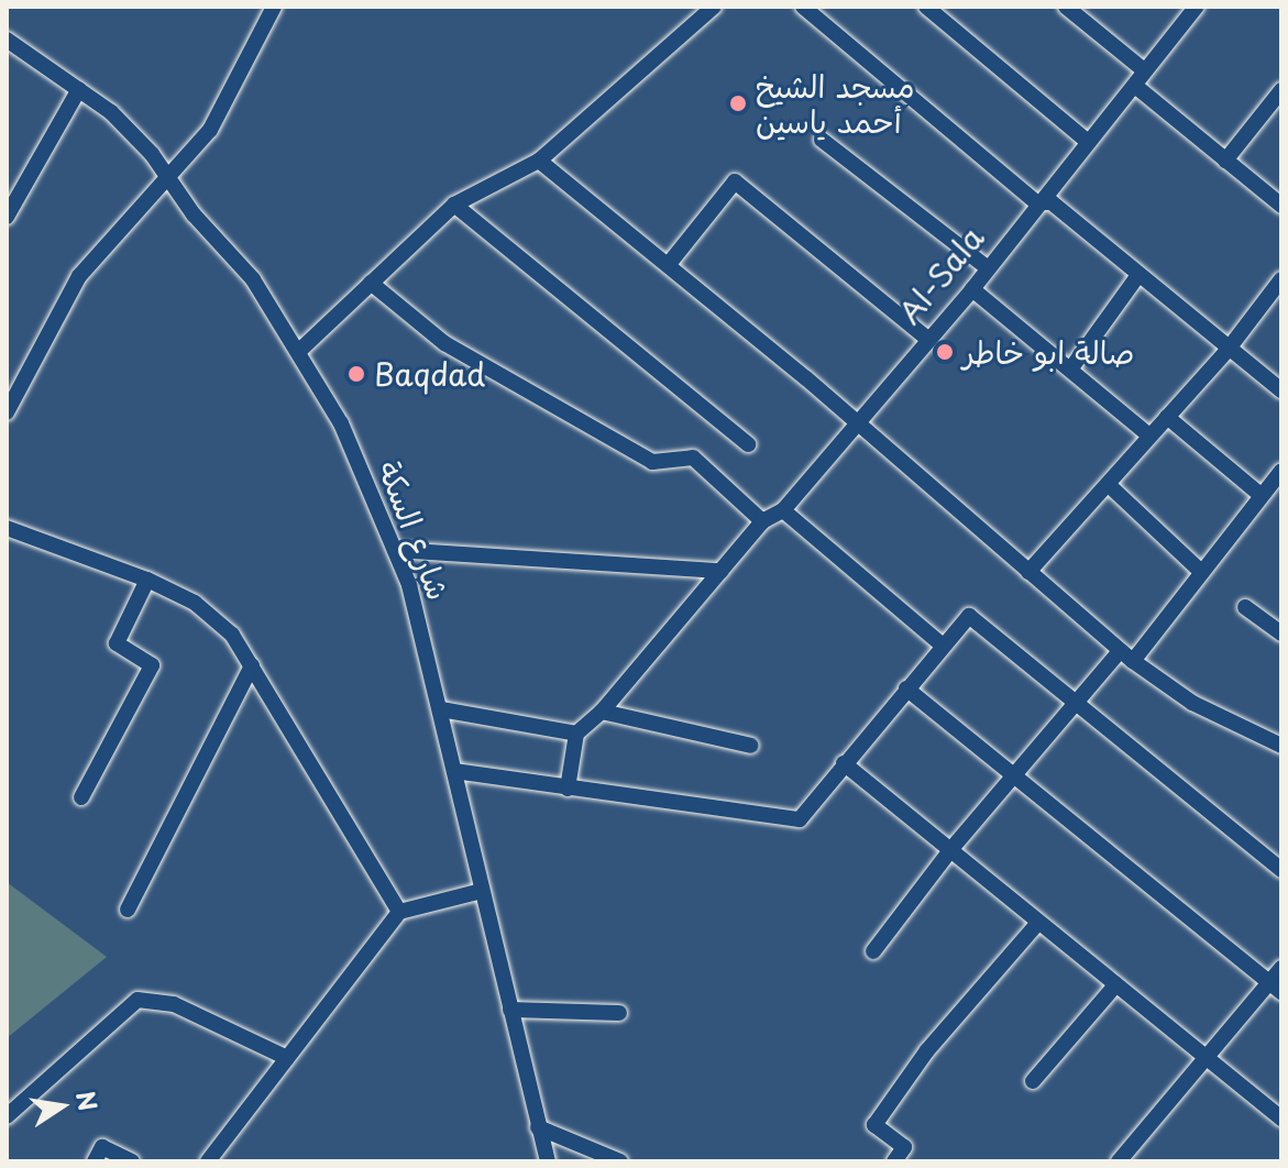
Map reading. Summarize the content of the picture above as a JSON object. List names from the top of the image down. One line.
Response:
{"streets":{"street":["Al-Sala","شارع السكة"]},"places":["مسجد الشيخ أحمد ياسين","صالة ابو خاطر","Baqdad"],"north":"right"}
